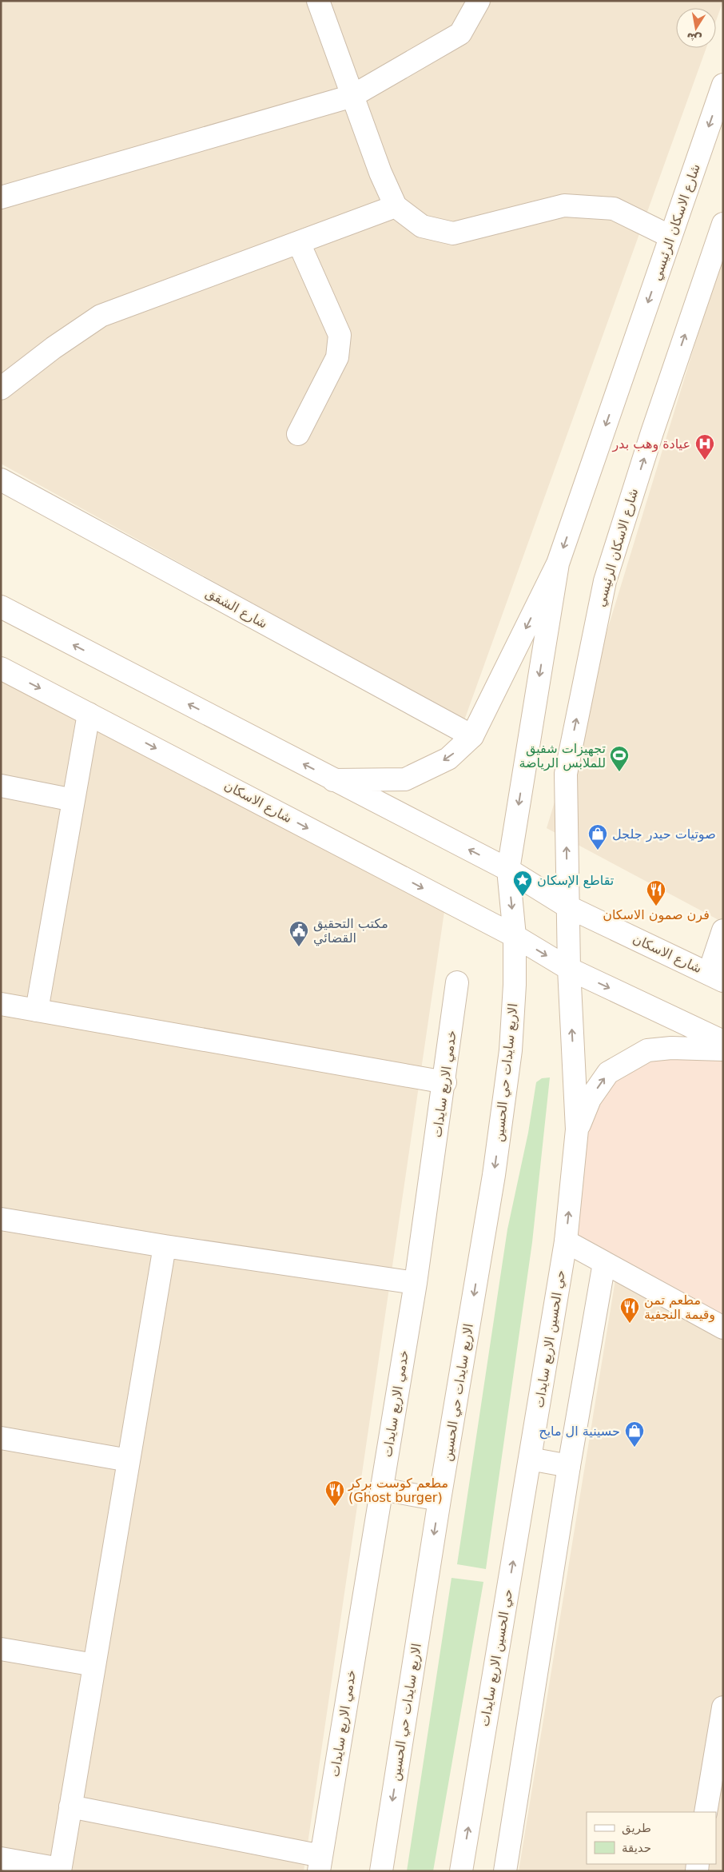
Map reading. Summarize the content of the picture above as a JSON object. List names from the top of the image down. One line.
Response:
{"streets":{"street":["شارع الاسكان الرئيسي","شارع الشقق","شارع الاسكان","الاربع سايدات حي الحسين","خدمي الاربع سايدات","حي الحسين الاربع سايدات"]},"crossings":[["شارع الاسكان الرئيسي","شارع الاسكان"],["شارع الاسكان الرئيسي","الاربع سايدات حي الحسين"],["شارع الاسكان الرئيسي","حي الحسين الاربع سايدات"],["شارع الاسكان","الاربع سايدات حي الحسين"],["شارع الاسكان","حي الحسين الاربع سايدات"]],"places":{"hospital":["عيادة وهب بدر"],"sports":["تجهيزات شفيق للملابس الرياضة"],"shop":["صوتيات حيدر جلجل","حسينية ال مايح"],"place":["تقاطع الإسكان"],"restaurant":["فرن صمون الاسكان","مطعم تمن وقيمة النجفية","مطعم كوست بركر (Ghost burger)"],"public building":["مكتب التحقيق القضائي"]},"legend":["طريق","حديقة"],"north":"bottom"}
